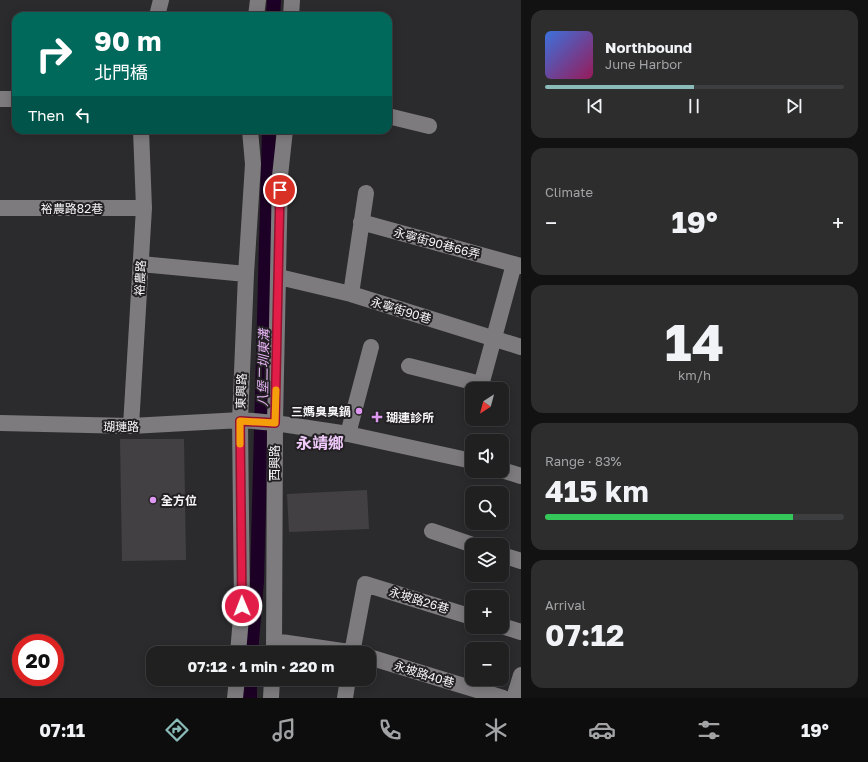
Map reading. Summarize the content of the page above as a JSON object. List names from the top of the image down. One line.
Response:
{"streets":{"street":["裕農路82巷","永寧街90巷66弄","裕農路","永寧街90巷","東興路","瑚璉路","西興路","永坡路26巷","永坡路40巷"]},"crossings":[["裕農路82巷","裕農路"],["裕農路","瑚璉路"],["永寧街90巷","西興路"],["東興路","瑚璉路"],["瑚璉路","西興路"]],"districts":["永靖鄉"],"water":["八堡二圳東溝"],"places":{"other":["三媽臭臭鍋","全方位"],"health":["瑚連診所"]},"north":"bottom left","page":{"turn":["90 m","北門橋"],"song":["Northbound","June Harbor"],"then":"Then","tile":["Climate",["14","km/h"],["Range · 83%","415 km"],["Arrival","07:12"]],"heat":["−","19°","+"],"map_buttons":["+","−"],"limit":"20","trip":"07:12 · 1 min · 220 m","tabs":["07:11","19°"]}}
